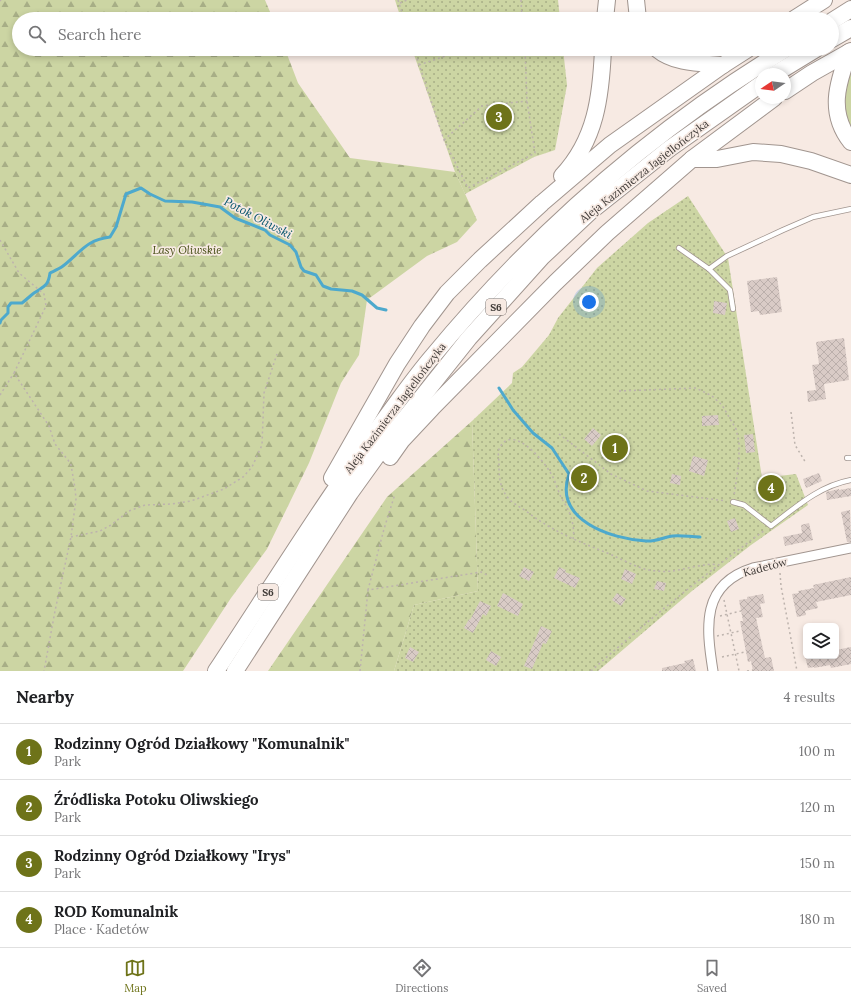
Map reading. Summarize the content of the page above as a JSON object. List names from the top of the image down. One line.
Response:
{"streets":{"highway":["Aleja Kazimierza Jagiellończyka","S6"],"street":["Kadetów"]},"water":["Potok Oliwski"],"parks":["Lasy Oliwskie"],"north":"left","page":{"search":"Search here","pins":["3","1","2","4"],"heading":["Nearby","4 results"],"list":[{"mark":"1","name":"Rodzinny Ogród Działkowy \"Komunalnik\"","note":"Park","value":"100 m"},{"mark":"2","name":"Źródliska Potoku Oliwskiego","note":"Park","value":"120 m"},{"mark":"3","name":"Rodzinny Ogród Działkowy \"Irys\"","note":"Park","value":"150 m"},{"mark":"4","name":"ROD Komunalnik","note":"Place · Kadetów","value":"180 m"}],"nav":["Map","Directions","Saved"]}}
